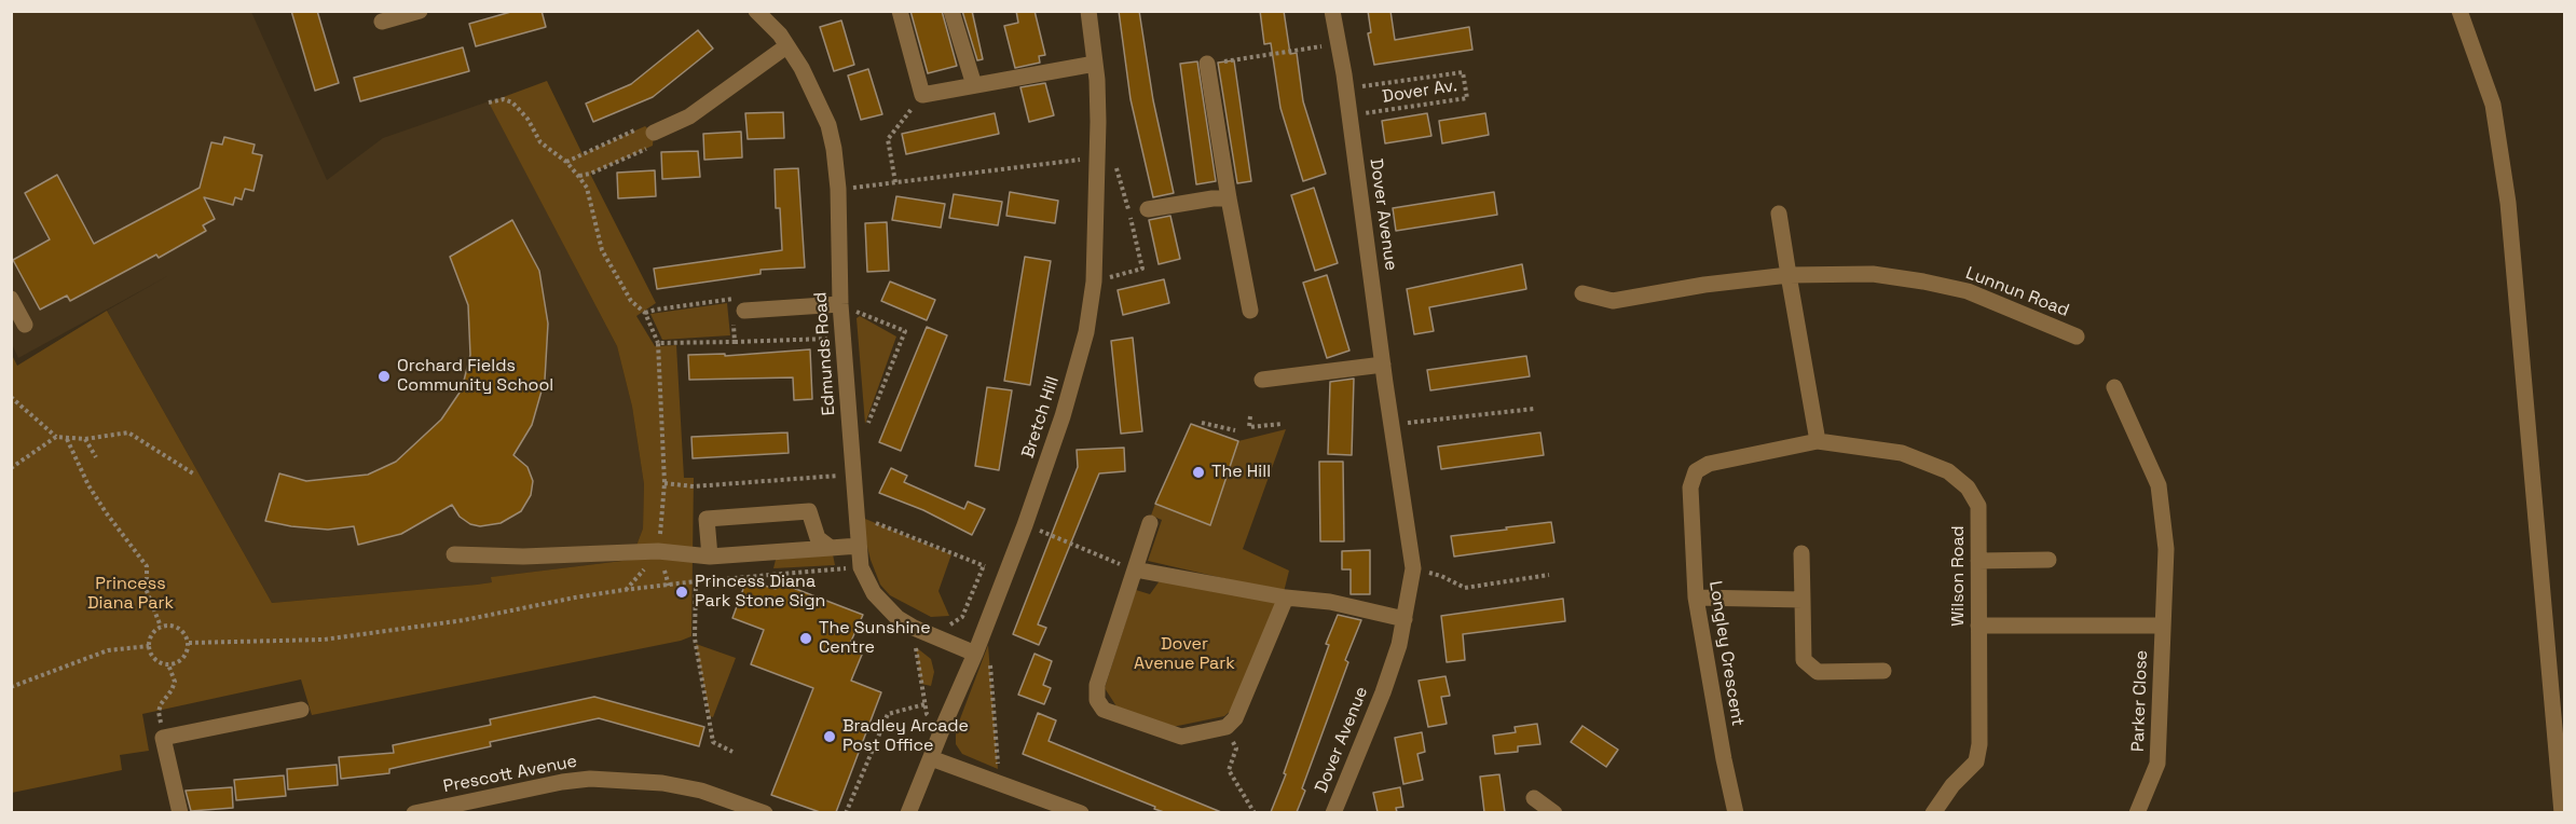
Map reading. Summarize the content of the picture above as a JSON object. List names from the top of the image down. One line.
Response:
{"streets":{"street":["Dover Avenue","Lunnun Road","Edmunds Road","Bretch Hill","Wilson Road","Longley Crescent","Parker Close","Prescott Avenue"],"path":["Dover Av."]},"crossings":[["Dover Av.","Dover Avenue"],["Edmunds Road","Bretch Hill"],["Wilson Road","Longley Crescent"],["Wilson Road","Parker Close"]],"parks":["Princess Diana Park","Dover Avenue Park"],"places":["Orchard Fields Community School","The Hill","Princess Diana Park Stone Sign","The Sunshine Centre","Bradley Arcade Post Office"]}
